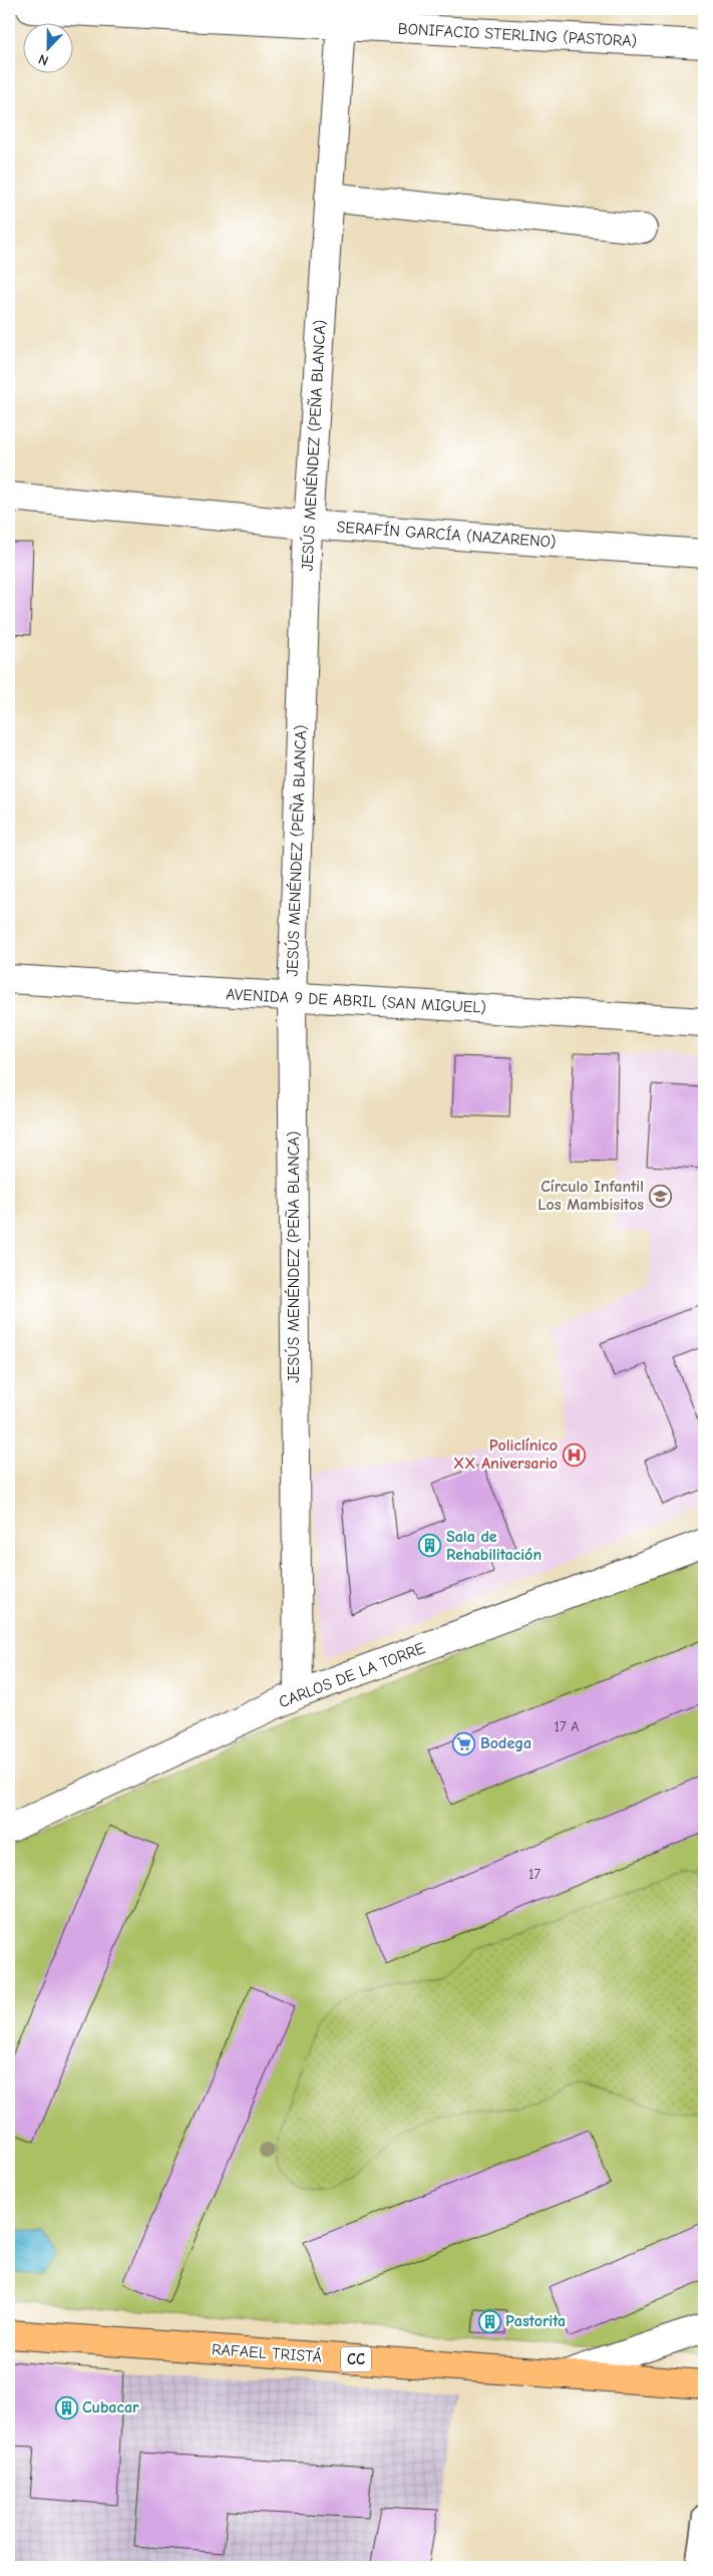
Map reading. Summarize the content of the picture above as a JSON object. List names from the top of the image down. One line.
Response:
{"streets":{"main road":["RAFAEL TRISTÁ","CC"],"street":["BONIFACIO STERLING (PASTORA)","JESÚS MENÉNDEZ (PEÑA BLANCA)","SERAFÍN GARCÍA (NAZARENO)","AVENIDA 9 DE ABRIL (SAN MIGUEL)","CARLOS DE LA TORRE"]},"crossings":[["BONIFACIO STERLING (PASTORA)","JESÚS MENÉNDEZ (PEÑA BLANCA)"],["JESÚS MENÉNDEZ (PEÑA BLANCA)","SERAFÍN GARCÍA (NAZARENO)"],["JESÚS MENÉNDEZ (PEÑA BLANCA)","AVENIDA 9 DE ABRIL (SAN MIGUEL)"],["JESÚS MENÉNDEZ (PEÑA BLANCA)","CARLOS DE LA TORRE"]],"places":{"school or university":["Círculo Infantil Los Mambisitos"],"hospital":["Policlínico XX Aniversario"],"building":["Sala de Rehabilitación","Pastorita","Cubacar"],"supermarket":["Bodega"]},"house_numbers":["17 A","17"],"north":"bottom"}
